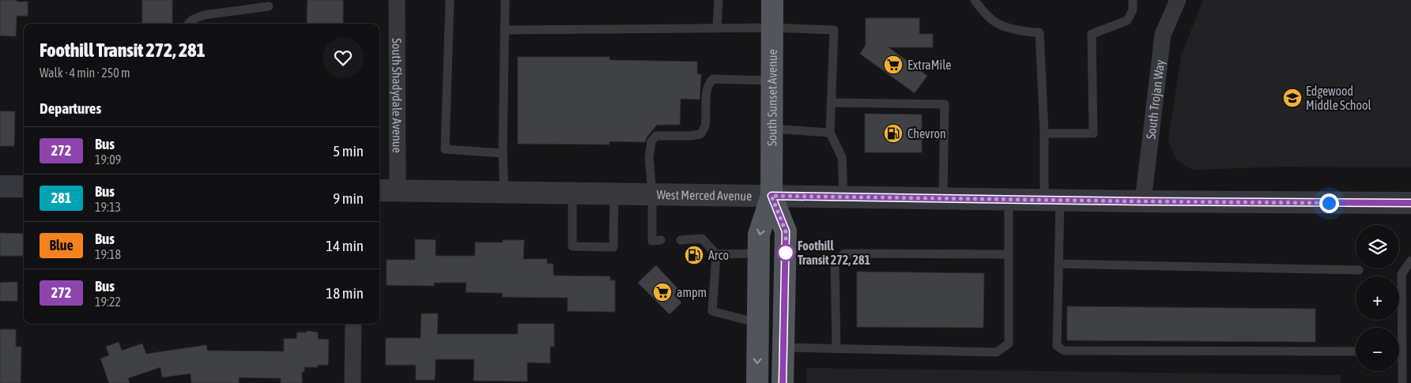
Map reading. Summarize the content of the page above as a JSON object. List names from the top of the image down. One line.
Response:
{"streets":{"main road":["South Sunset Avenue"],"street":["South Shadydale Avenue","South Trojan Way","West Merced Avenue"]},"crossings":[["South Shadydale Avenue","West Merced Avenue"],["South Sunset Avenue","West Merced Avenue"],["South Trojan Way","West Merced Avenue"]],"places":{"supermarket":["ExtraMile","ampm"],"school or university":["Edgewood Middle School"],"fuel station":["Chevron","Arco"],"other":["Foothill Transit 272, 281"]},"lines":["bus line 272"],"page":{"heading":[["Foothill Transit 272, 281","Walk · 4 min · 250 m"],"Departures"],"list":[{"mark":"272","name":"Bus","note":"19:09","value":"5 min"},{"mark":"281","name":"Bus","note":"19:13","value":"9 min"},{"mark":"Blue","name":"Bus","note":"19:18","value":"14 min"},{"mark":"272","name":"Bus","note":"19:22","value":"18 min"}],"map_buttons":["+","−"]}}
